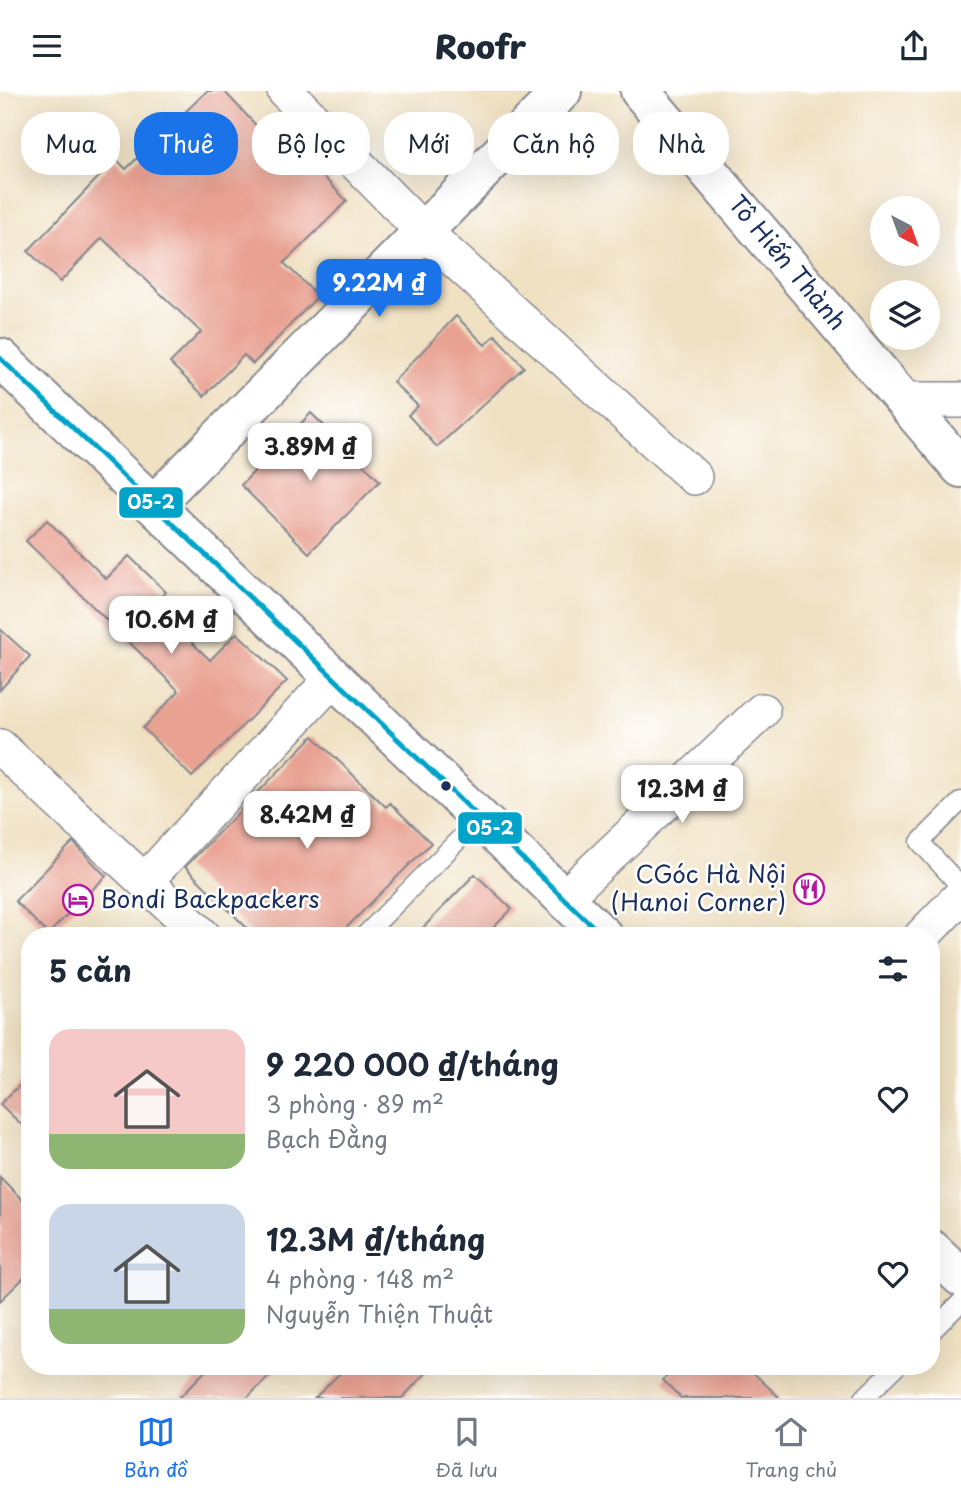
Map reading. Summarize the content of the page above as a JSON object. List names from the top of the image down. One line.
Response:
{"streets":{"street":["Tô Hiến Thành"]},"places":{"restaurant":["CGóc Hà Nội (Hanoi Corner)"],"hotel":["Bondi Backpackers"]},"lines":["transit line 05-2"],"north":"bottom right","page":{"header":"Roofr","chip":["Mua","Thuê","Bộ lọc","Mới","Căn hộ","Nhà"],"price":["9.22M ₫","3.89M ₫","10.6M ₫","12.3M ₫","8.42M ₫"],"heading":"5 căn","list":[{"name":"9 220 000 ₫/tháng","note":"3 phòng · 89 m² · Bạch Đằng"},{"name":"12.3M ₫/tháng","note":"4 phòng · 148 m² · Nguyễn Thiện Thuật"}],"tabs":["Bản đồ","Đã lưu","Trang chủ"]}}
